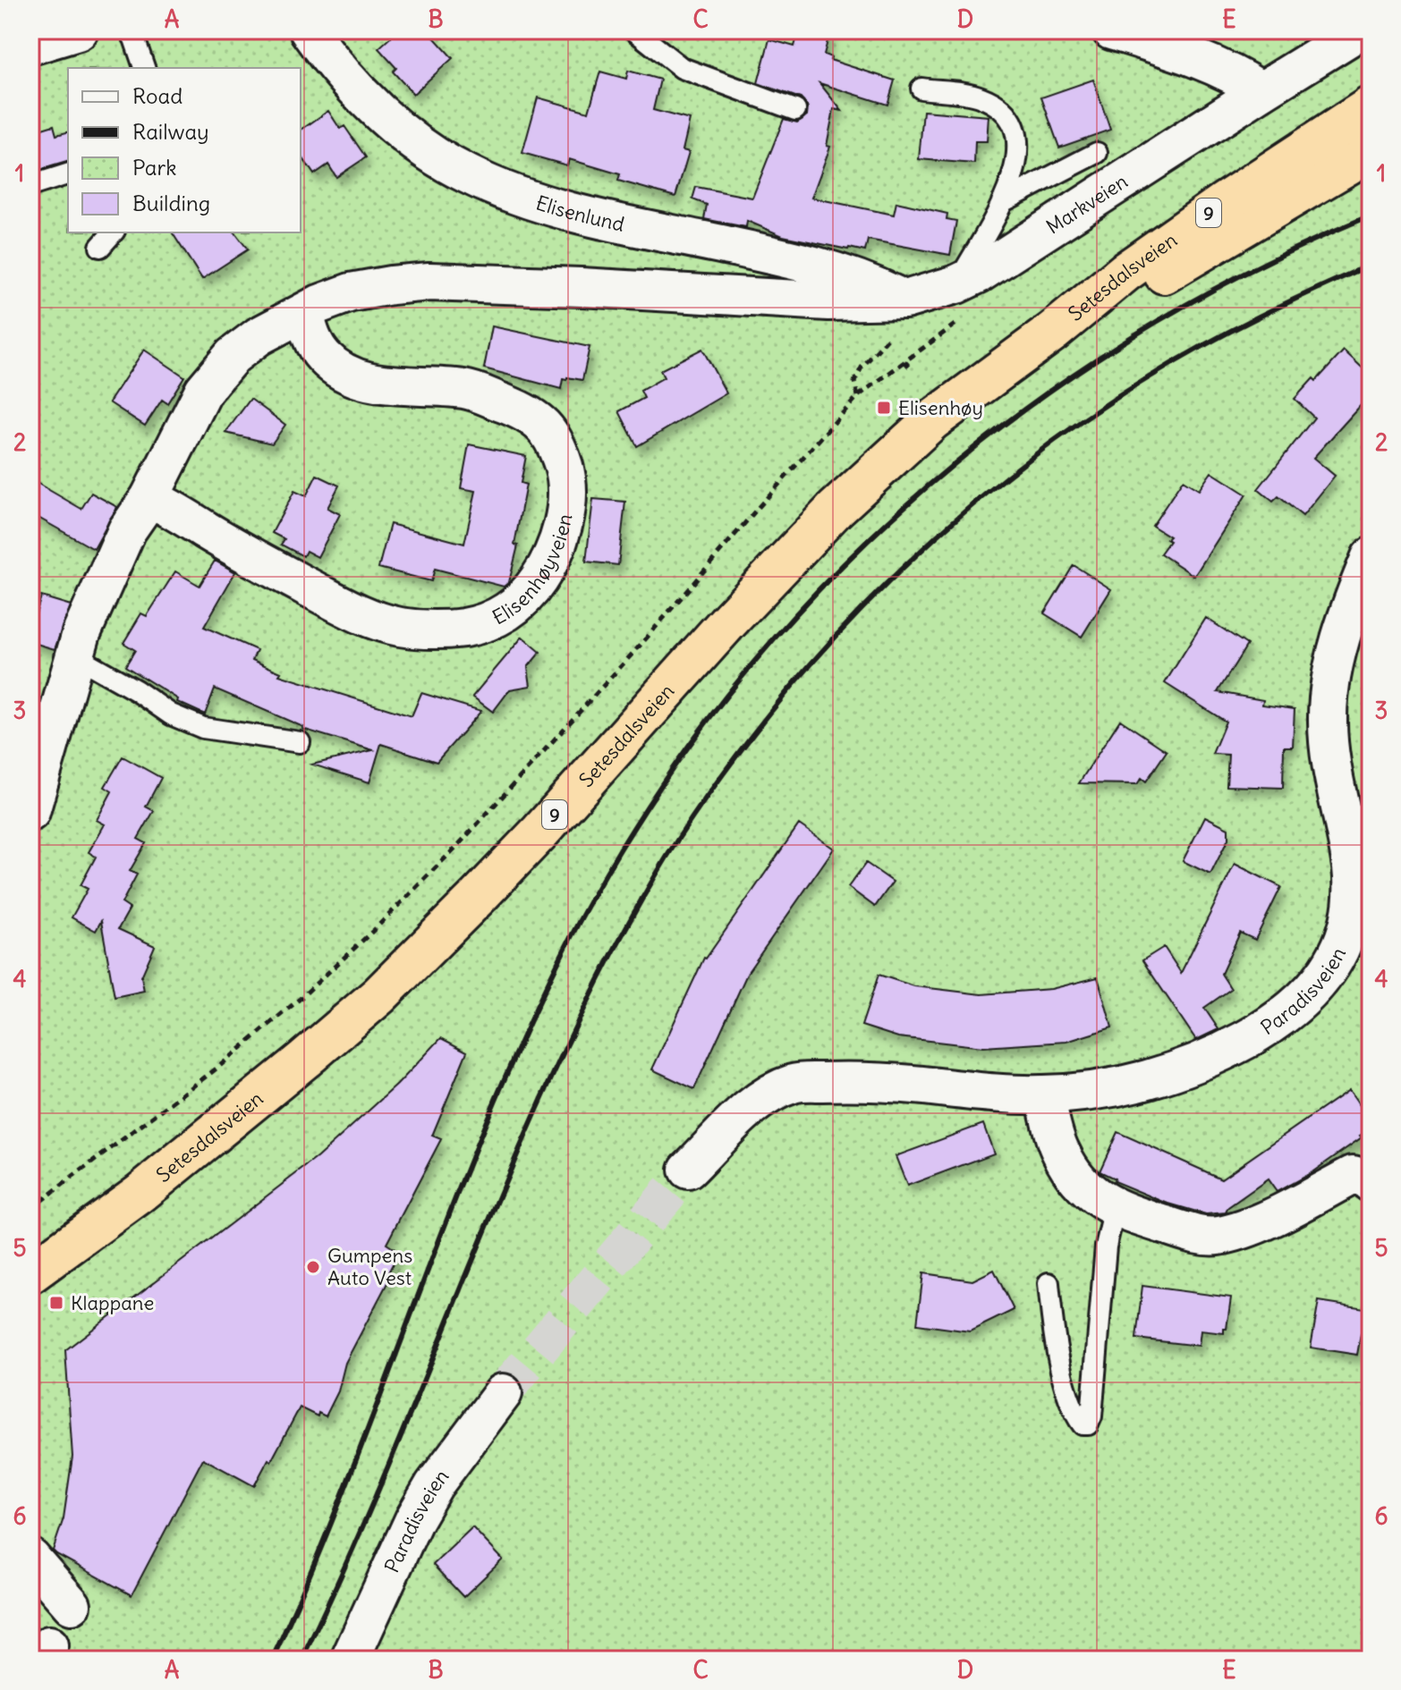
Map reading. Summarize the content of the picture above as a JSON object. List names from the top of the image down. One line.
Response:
{"streets":{"highway":["9","Setesdalsveien"],"street":["Markveien","Elisenlund","Elisenhøyveien","Paradisveien"]},"crossings":[["Markveien","Elisenlund"]],"places":{"transit":["Elisenhøy","Klappane"],"other":["Gumpens Auto Vest"]},"legend":["Road","Railway","Park","Building"],"grid":{"columns":["A","B","C","D","E"],"rows":["1","2","3","4","5","6"]}}
